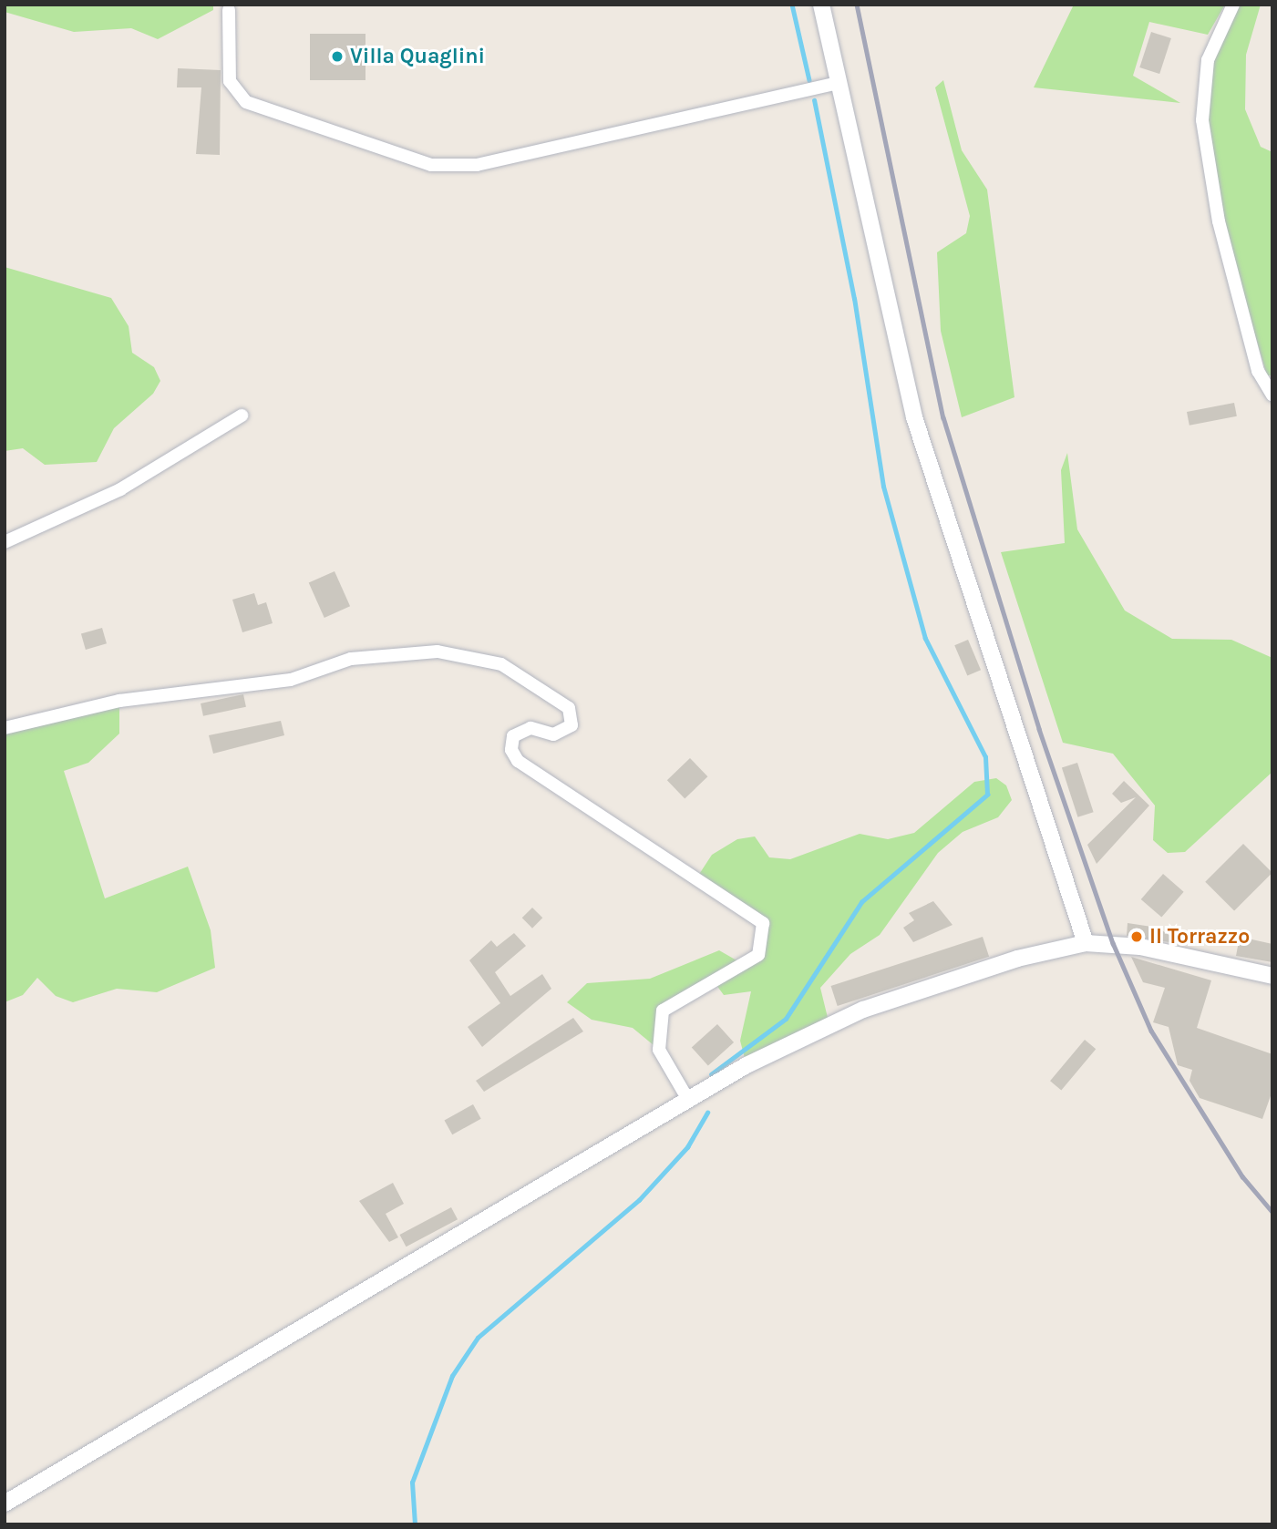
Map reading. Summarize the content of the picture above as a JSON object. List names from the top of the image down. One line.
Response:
{"places":["Villa Quaglini","Il Torrazzo"]}
